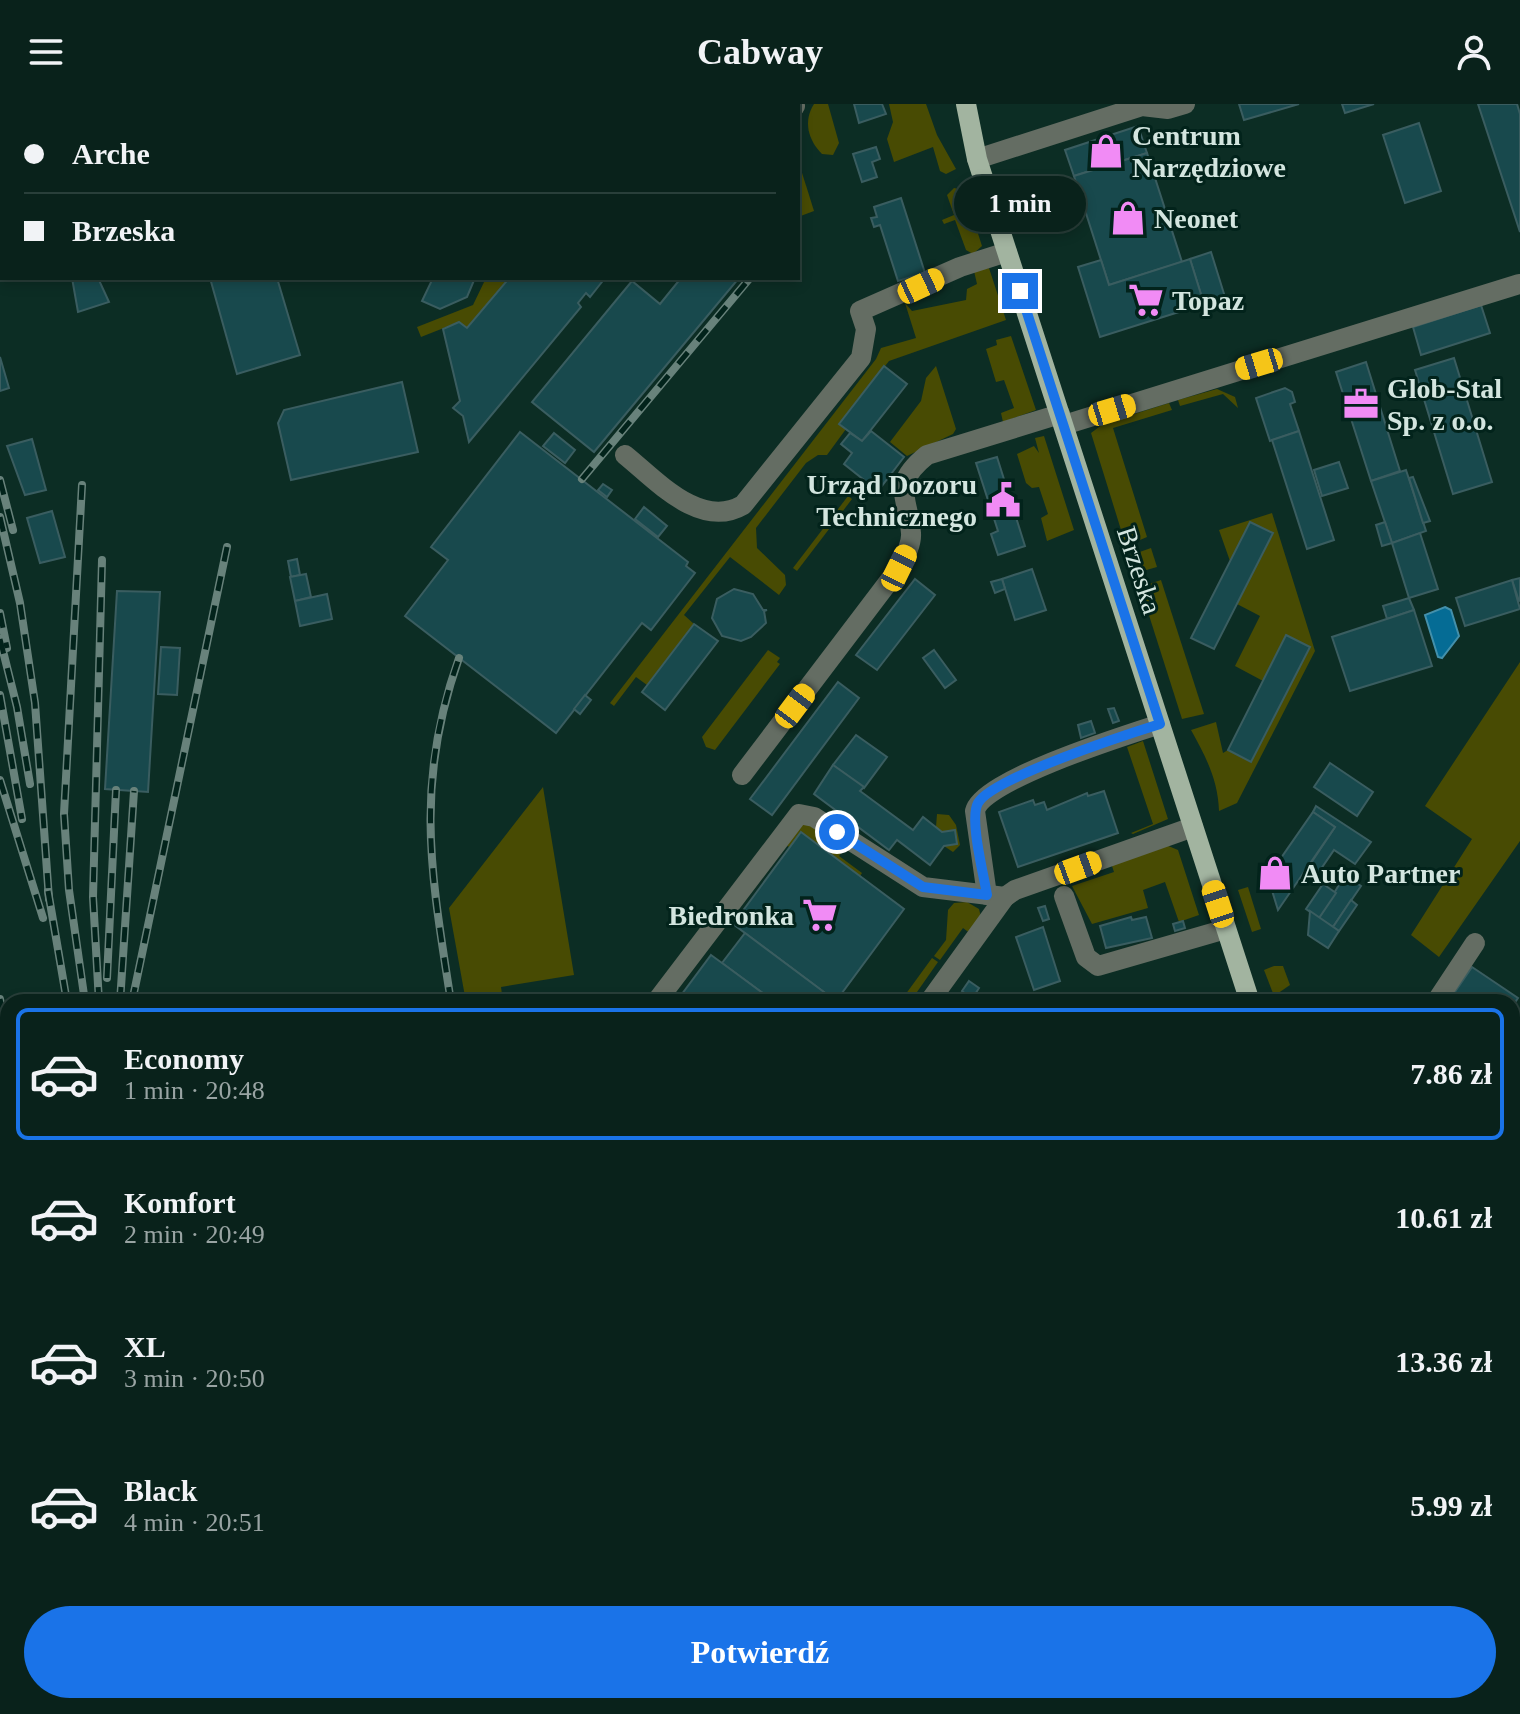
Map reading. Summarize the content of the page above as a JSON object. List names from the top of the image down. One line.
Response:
{"streets":{"main road":["Brzeska"]},"places":{"shop":["Centrum Narzędziowe","Neonet","Auto Partner"],"supermarket":["Topaz","Biedronka"],"office":["Glob-Stal Sp. z o.o."],"public building":["Urząd Dozoru Technicznego"]},"page":{"header":"Cabway","banner":["Arche","Brzeska"],"bubble":"1 min","list":[{"name":"Economy","note":"1 min · 20:48","value":"7.86 zł"},{"name":"Komfort","note":"2 min · 20:49","value":"10.61 zł"},{"name":"XL","note":"3 min · 20:50","value":"13.36 zł"},{"name":"Black","note":"4 min · 20:51","value":"5.99 zł"}],"buttons":"Potwierdź"}}
